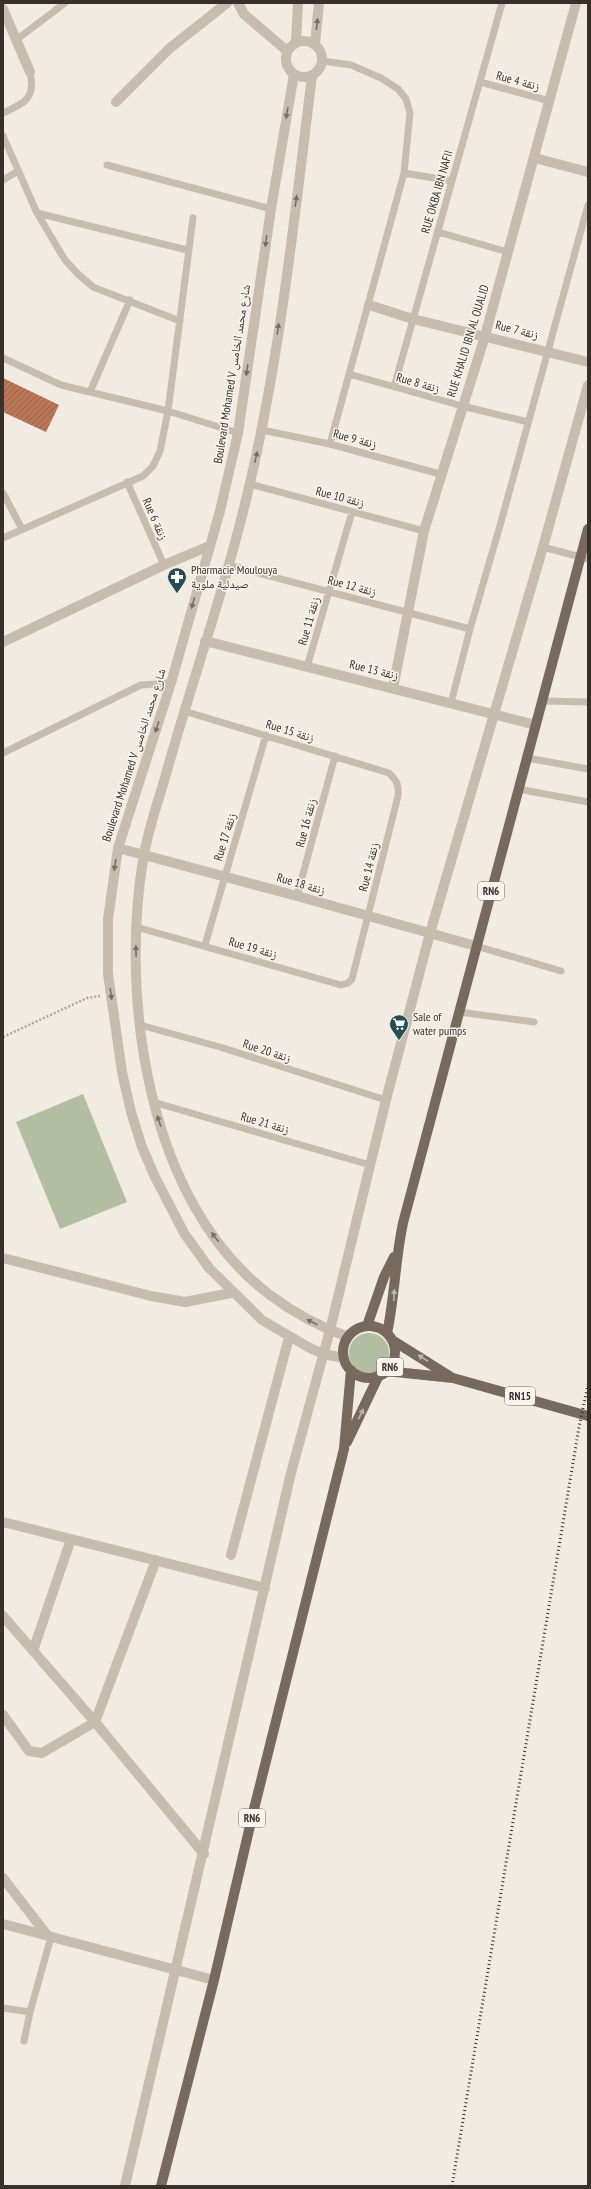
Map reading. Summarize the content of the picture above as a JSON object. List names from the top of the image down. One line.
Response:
{"streets":{"main road":["RN6","RN15"],"street":["Rue 7 زنقة","RUE KHALID IBN AL OUALID","Boulevard Mohamed V شارع محمد الخامس","Rue 13 زنقة","Rue 18 زنقة"],"lane":["Rue 4 زنقة","RUE OKBA IBN NAFII","Rue 8 زنقة","Rue 9 زنقة","Rue 10 زنقة","Rue 6 زنقة","Rue 12 زنقة","Rue 11 زنقة","Rue 15 زنقة","Rue 16 زنقة","Rue 17 زنقة","Rue 14 زنقة","Rue 19 زنقة","Rue 20 زنقة","Rue 21 زنقة"]},"crossings":[["Rue 4 زنقة","RUE OKBA IBN NAFII"],["Rue 4 زنقة","RUE KHALID IBN AL OUALID"],["RUE OKBA IBN NAFII","Rue 7 زنقة"],["RUE OKBA IBN NAFII","Rue 8 زنقة"],["Rue 7 زنقة","RUE KHALID IBN AL OUALID"],["RUE KHALID IBN AL OUALID","Rue 8 زنقة"],["RUE KHALID IBN AL OUALID","Rue 9 زنقة"],["RUE KHALID IBN AL OUALID","Rue 10 زنقة"],["RUE KHALID IBN AL OUALID","Rue 12 زنقة"],["RUE KHALID IBN AL OUALID","Rue 13 زنقة"],["Boulevard Mohamed V شارع محمد الخامس","Rue 18 زنقة"],["Boulevard Mohamed V شارع محمد الخامس","RN6"],["Boulevard Mohamed V شارع محمد الخامس","RN15"],["Rue 10 زنقة","Rue 11 زنقة"],["Rue 12 زنقة","Rue 11 زنقة"],["Rue 11 زنقة","Rue 13 زنقة"],["Rue 13 زنقة","RN6"],["Rue 15 زنقة","Rue 16 زنقة"],["Rue 15 زنقة","Rue 17 زنقة"],["Rue 15 زنقة","Rue 14 زنقة"],["Rue 16 زنقة","Rue 18 زنقة"],["Rue 17 زنقة","Rue 18 زنقة"],["Rue 17 زنقة","Rue 19 زنقة"],["Rue 14 زنقة","Rue 18 زنقة"],["Rue 14 زنقة","Rue 19 زنقة"],["Rue 18 زنقة","RN6"],["RN6","RN15"]],"places":{"pharmacy":["Pharmacie Moulouya صيدلية ملوية"],"supermarket":["Sale of water pumps"]}}
